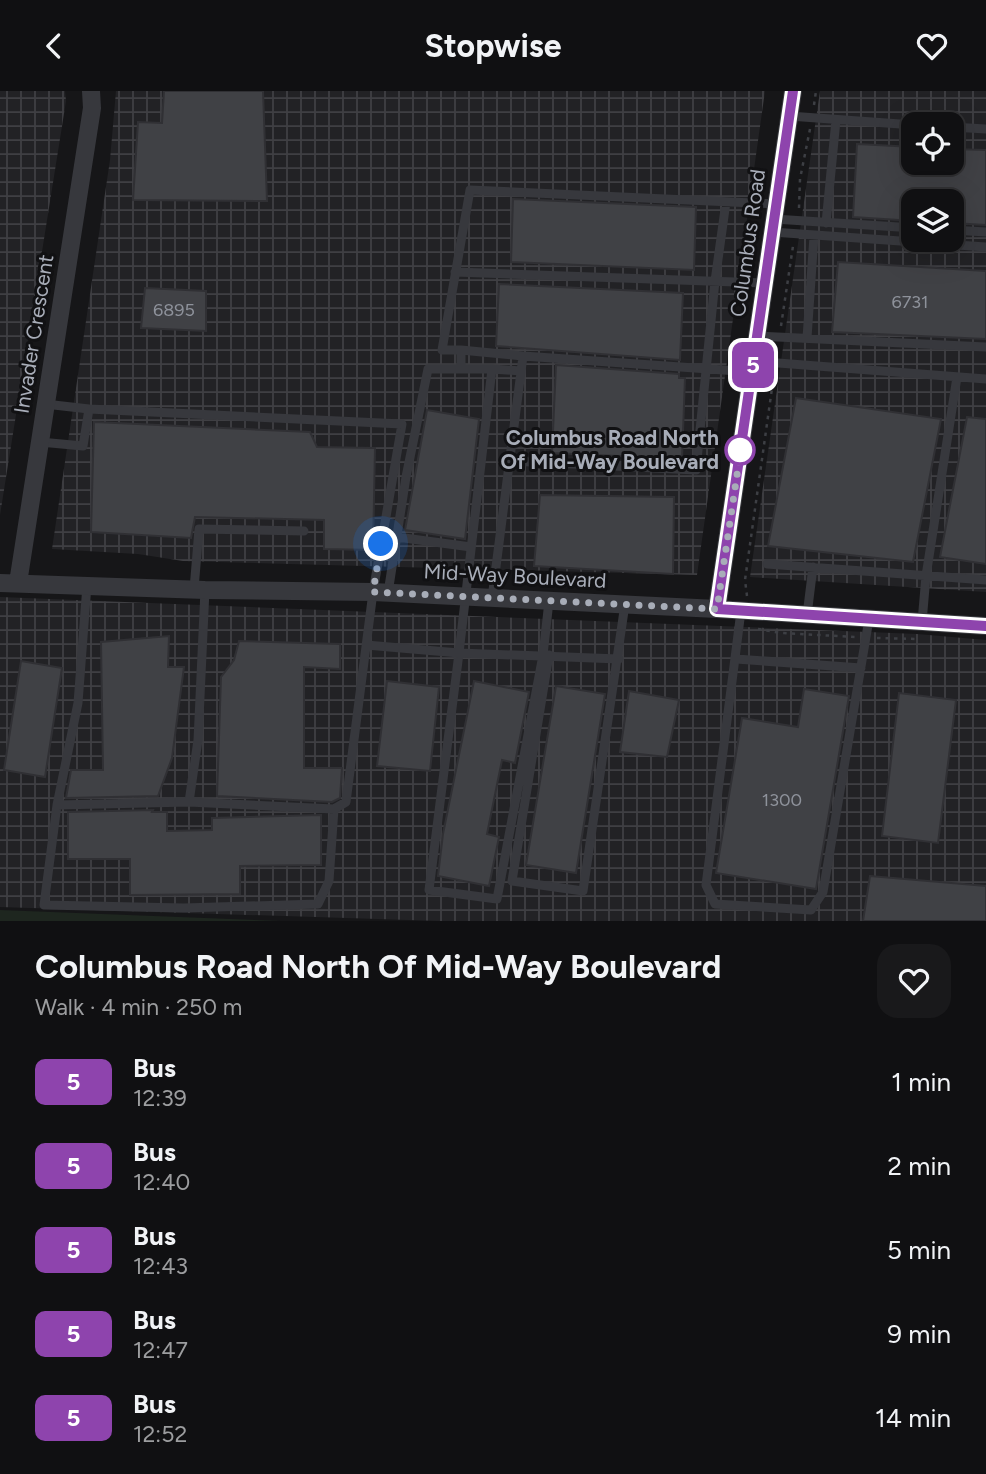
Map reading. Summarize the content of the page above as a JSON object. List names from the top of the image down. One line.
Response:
{"streets":{"street":["Columbus Road","Invader Crescent","Mid-Way Boulevard"]},"crossings":[["Columbus Road","Mid-Way Boulevard"],["Invader Crescent","Mid-Way Boulevard"]],"places":["Columbus Road North Of Mid-Way Boulevard"],"lines":["bus line 5"],"house_numbers":["6731","6895","1300"],"page":{"header":"Stopwise","on_map":"5","heading":["Columbus Road North Of Mid-Way Boulevard","Walk · 4 min · 250 m"],"list":[{"mark":"5","name":"Bus","note":"12:39","value":"1 min"},{"mark":"5","name":"Bus","note":"12:40","value":"2 min"},{"mark":"5","name":"Bus","note":"12:43","value":"5 min"},{"mark":"5","name":"Bus","note":"12:47","value":"9 min"},{"mark":"5","name":"Bus","note":"12:52","value":"14 min"}]}}
